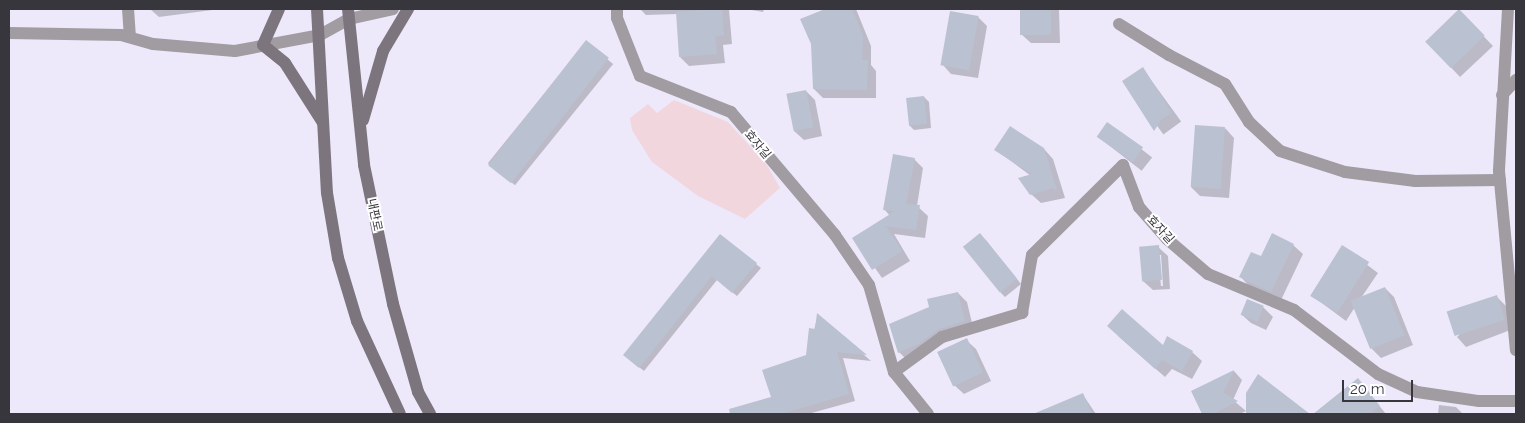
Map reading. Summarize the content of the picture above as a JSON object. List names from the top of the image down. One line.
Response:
{"streets":{"street":["효자길","내판로"]},"scale_bar":"20 m"}
